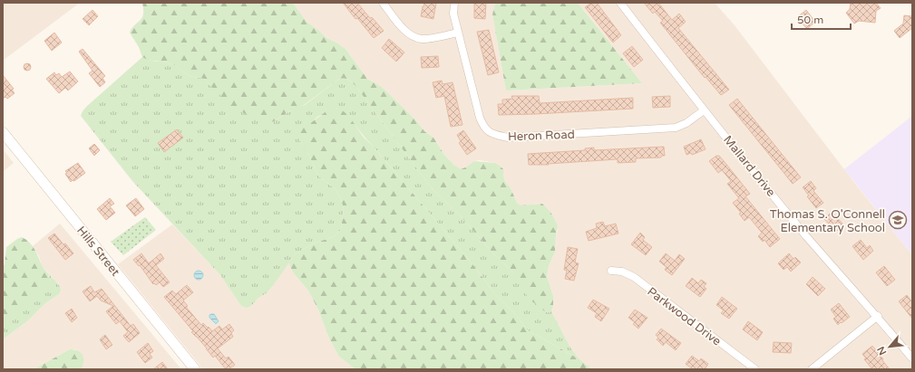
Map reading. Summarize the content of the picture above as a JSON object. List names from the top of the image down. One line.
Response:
{"streets":{"street":["Heron Road","Mallard Drive","Hills Street","Parkwood Drive"]},"crossings":[["Heron Road","Mallard Drive"]],"places":{"school or university":["Thomas S. O'Connell Elementary School"]},"scale_bar":"50 m","north":"bottom left"}
